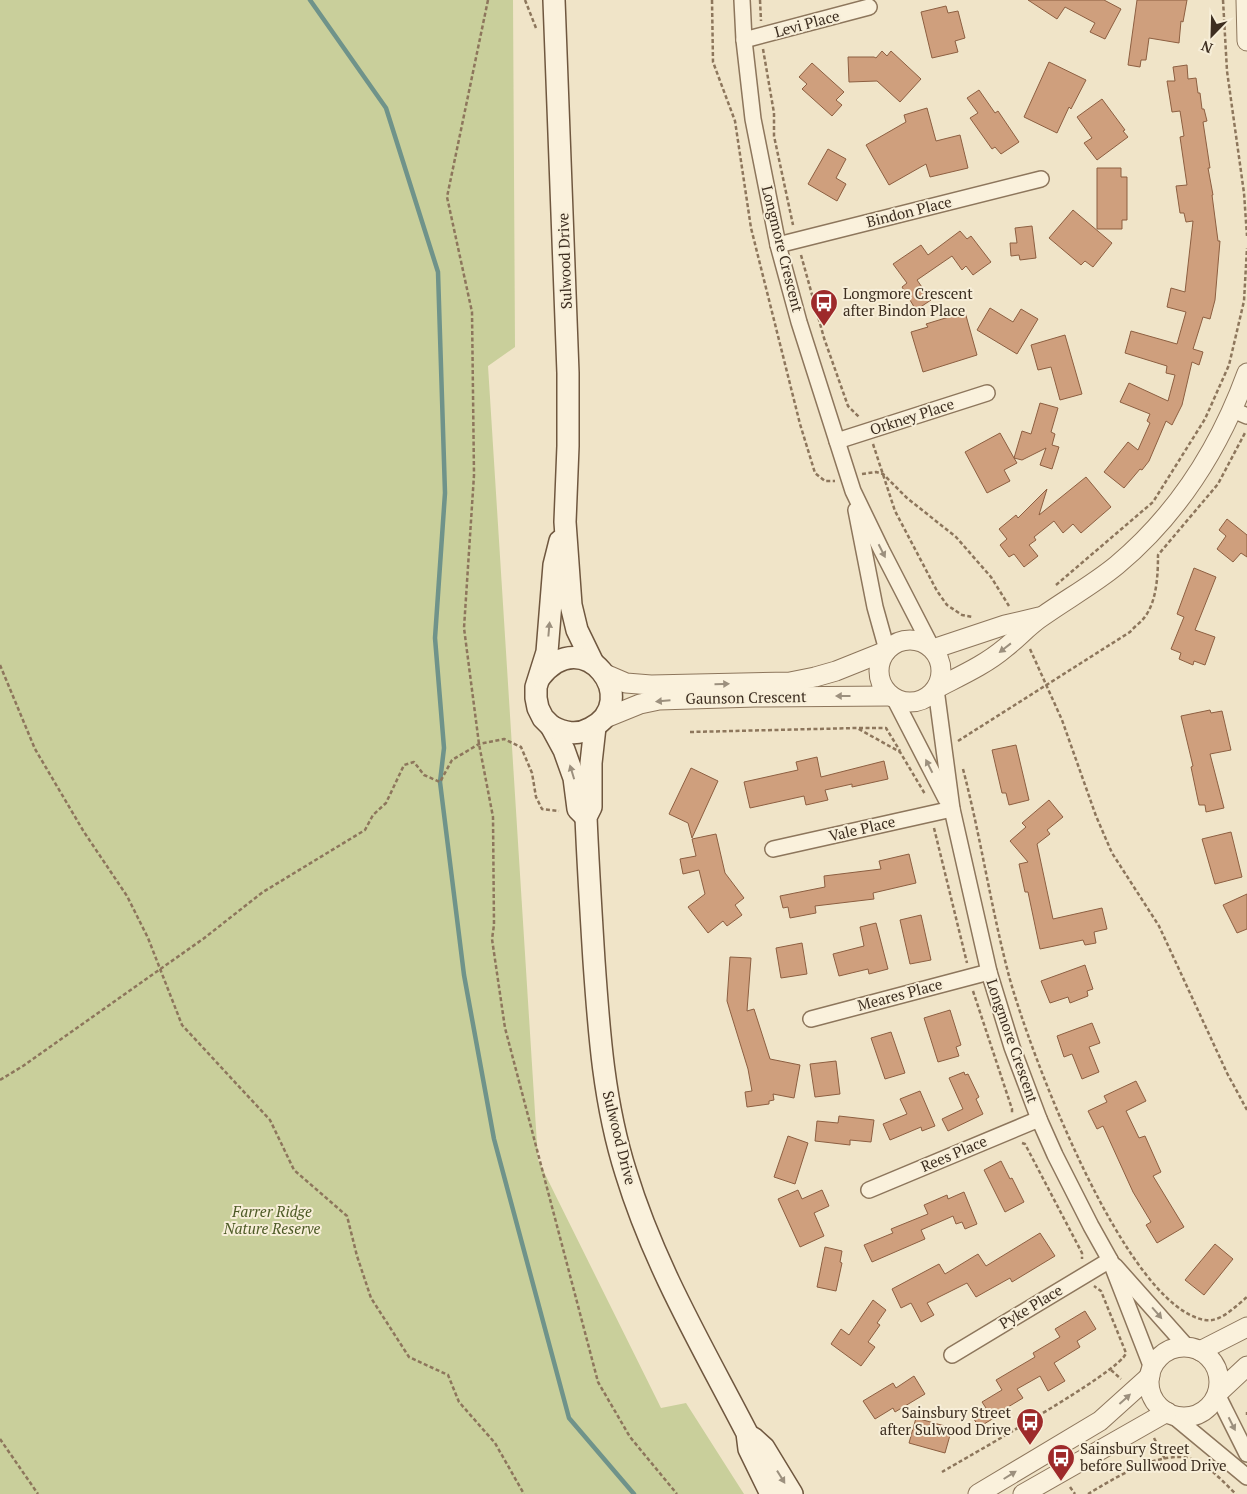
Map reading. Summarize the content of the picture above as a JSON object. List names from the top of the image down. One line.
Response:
{"streets":{"main road":["Sulwood Drive"],"street":["Levi Place","Bindon Place","Longmore Crescent","Orkney Place","Gaunson Crescent","Vale Place","Meares Place","Rees Place","Pyke Place"]},"crossings":[["Levi Place","Longmore Crescent"],["Bindon Place","Longmore Crescent"],["Longmore Crescent","Orkney Place"],["Longmore Crescent","Gaunson Crescent"],["Longmore Crescent","Vale Place"],["Longmore Crescent","Meares Place"],["Longmore Crescent","Rees Place"],["Longmore Crescent","Pyke Place"],["Sulwood Drive","Gaunson Crescent"]],"parks":["Farrer Ridge Nature Reserve"],"places":{"bus stop":["Longmore Crescent after Bindon Place","Sainsbury Street after Sulwood Drive","Sainsbury Street before Sullwood Drive"]},"north":"bottom left"}
